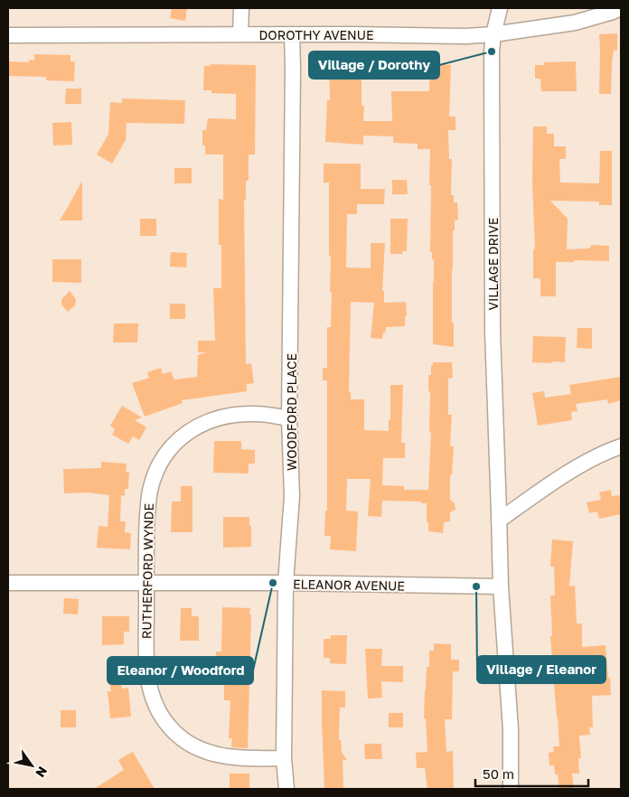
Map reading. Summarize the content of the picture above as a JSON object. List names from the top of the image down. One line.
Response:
{"streets":{"street":["DOROTHY AVENUE","VILLAGE DRIVE","WOODFORD PLACE","RUTHERFORD WYNDE","ELEANOR AVENUE"]},"crossings":[["DOROTHY AVENUE","VILLAGE DRIVE"],["DOROTHY AVENUE","WOODFORD PLACE"],["VILLAGE DRIVE","ELEANOR AVENUE"],["WOODFORD PLACE","RUTHERFORD WYNDE"],["WOODFORD PLACE","ELEANOR AVENUE"],["RUTHERFORD WYNDE","ELEANOR AVENUE"]],"places":["Village / Dorothy","Eleanor / Woodford","Village / Eleanor"],"scale_bar":"50 m","north":"bottom right"}
